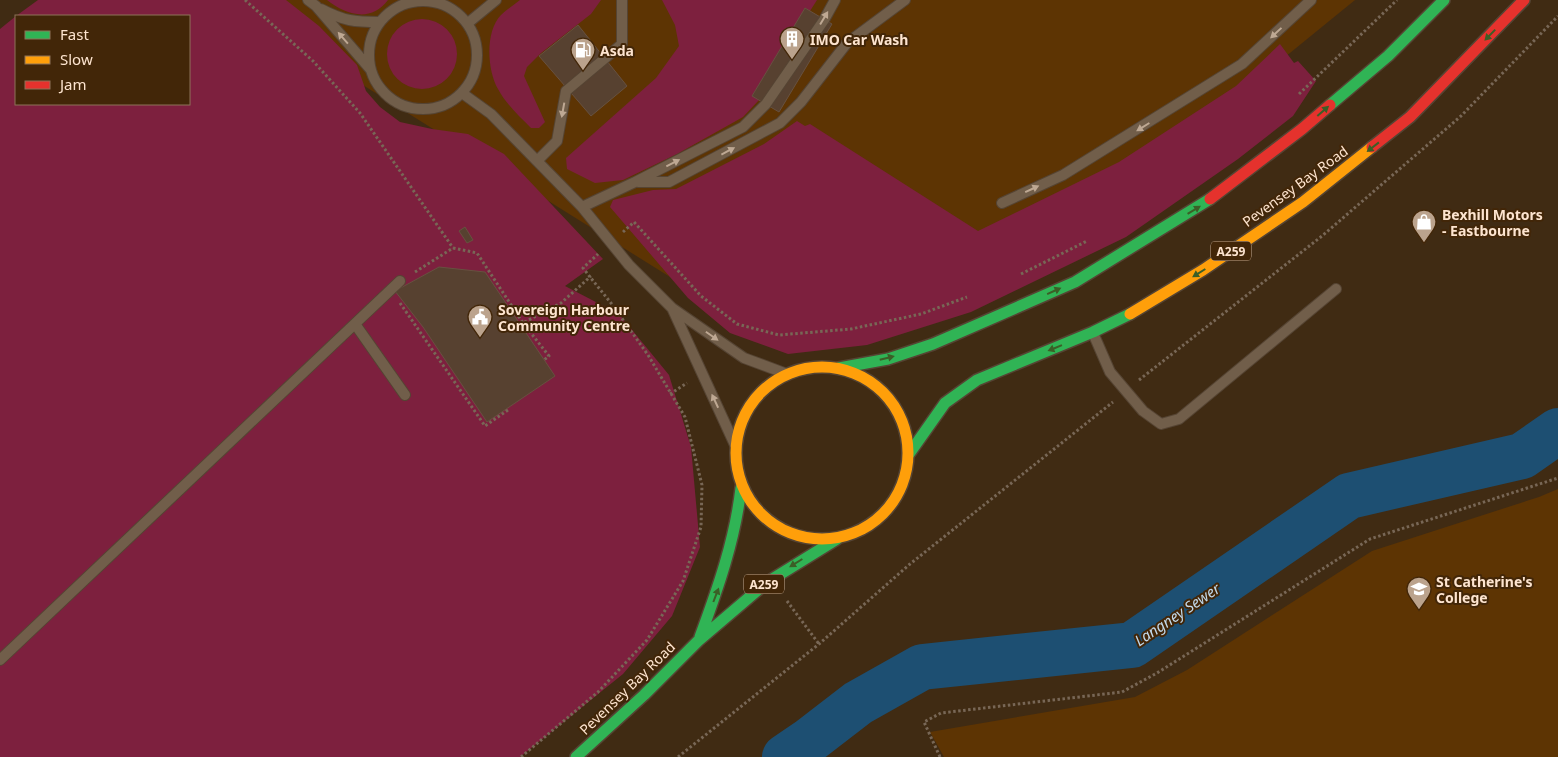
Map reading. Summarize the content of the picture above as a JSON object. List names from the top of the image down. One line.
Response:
{"streets":{"main road":["Pevensey Bay Road","A259"]},"water":["Langney Sewer"],"places":{"building":["IMO Car Wash"],"fuel station":["Asda"],"shop":["Bexhill Motors - Eastbourne"],"public building":["Sovereign Harbour Community Centre"],"school or university":["St Catherine's College"]},"legend":["Fast","Slow","Jam"]}
